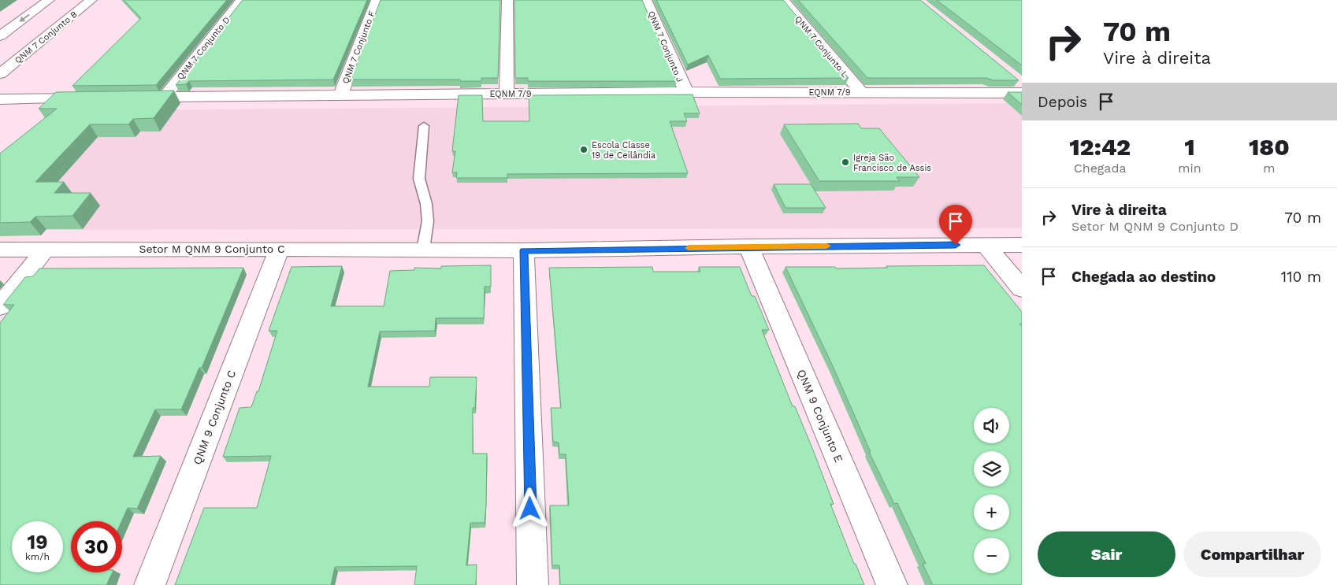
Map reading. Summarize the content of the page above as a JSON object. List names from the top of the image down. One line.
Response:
{"streets":{"street":["QNM 7 Conjunto B","QNM 7 Conjunto J","QNM 7 Conjunto L","QNM 7 Conjunto F","QNM 7 Conjunto D","EQNM 7/9","Setor M QNM 9 Conjunto C","QNM 9 Conjunto E","QNM 9 Conjunto C"]},"crossings":[["QNM 7 Conjunto J","EQNM 7/9"],["QNM 7 Conjunto L","EQNM 7/9"],["QNM 7 Conjunto F","EQNM 7/9"],["QNM 7 Conjunto D","EQNM 7/9"],["Setor M QNM 9 Conjunto C","QNM 9 Conjunto E"],["Setor M QNM 9 Conjunto C","QNM 9 Conjunto C"]],"places":["Escola Classe 19 de Ceilândia","Igreja São Francisco de Assis"],"page":{"turn":["70 m","Vire à direita"],"then":"Depois","eta":["12:42","Chegada","1","min","180","m"],"list":[{"name":"Vire à direita","note":"Setor M QNM 9 Conjunto D","value":"70 m"},{"name":"Chegada ao destino","value":"110 m"}],"map_buttons":["+","−"],"speed":"19 km/h","limit":"30","buttons":["Sair","Compartilhar"]}}
